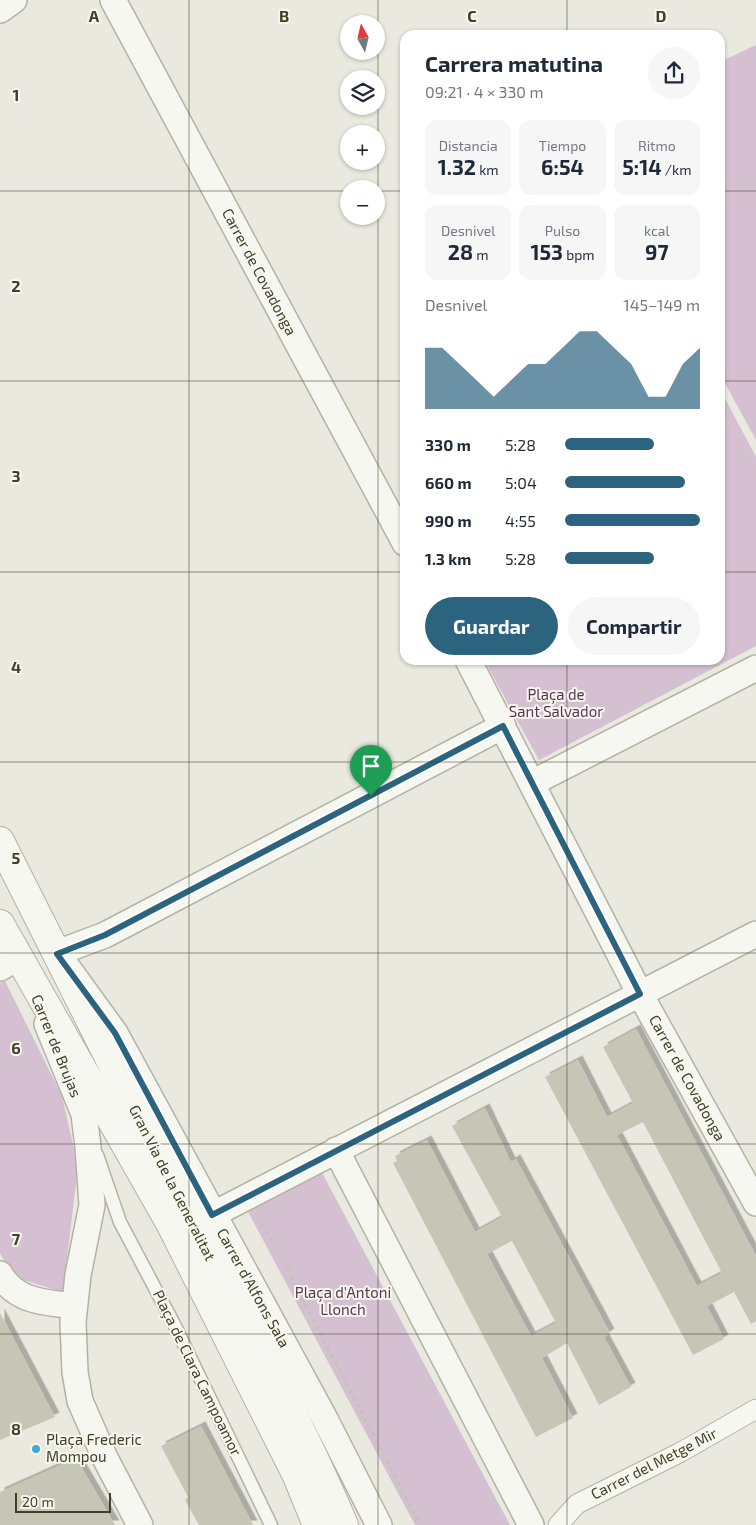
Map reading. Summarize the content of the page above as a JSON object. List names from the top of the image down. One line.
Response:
{"streets":{"street":["Carrer de Covadonga","Carrer de Brujas","Gran Via de la Generalitat","Carrer d'Alfons Sala","Carrer del Metge Mir"],"lane":["Plaça de Clara Campoamor"]},"crossings":[["Carrer de Brujas","Gran Via de la Generalitat"],["Carrer de Brujas","Plaça de Clara Campoamor"],["Gran Via de la Generalitat","Carrer d'Alfons Sala"]],"parks":["Plaça de Sant Salvador","Plaça d'Antoni Llonch"],"places":["Plaça Frederic Mompou"],"scale_bar":"20 m","north":"top","page":{"map_buttons":["+","−"],"heading":["Carrera matutina","09:21 · 4 × 330 m"],"stats":[["Distancia","1.32 km"],["Tiempo","6:54"],["Ritmo","5:14 /km"],["Desnivel","28 m"],["Pulso","153 bpm"],["kcal","97"]],"chart":["Desnivel","145–149 m"],"list":[{"name":"330 m","note":"5:28"},{"name":"660 m","note":"5:04"},{"name":"990 m","note":"4:55"},{"name":"1.3 km","note":"5:28"}],"buttons":["Guardar","Compartir"],"scale":"20 m"},"grid":{"columns":["A","B","C","D"],"rows":["1","2","3","4","5","6","7","8"]}}
